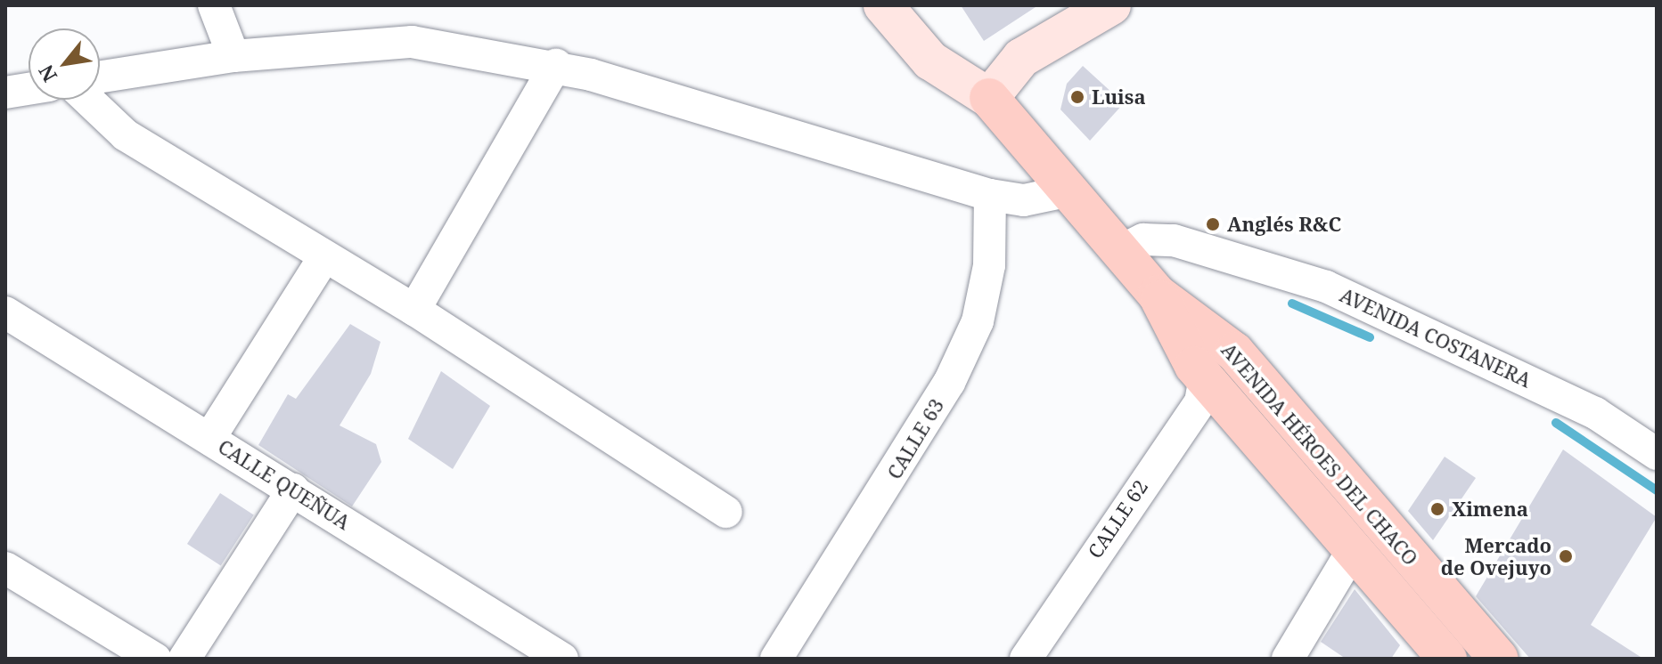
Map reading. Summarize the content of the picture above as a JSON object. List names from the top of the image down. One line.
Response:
{"streets":{"main road":["AVENIDA HÉROES DEL CHACO"],"street":["AVENIDA COSTANERA","CALLE 63","CALLE QUEÑUA","CALLE 62"]},"crossings":[["AVENIDA COSTANERA","AVENIDA HÉROES DEL CHACO"],["AVENIDA HÉROES DEL CHACO","CALLE 62"]],"places":["Luisa","Anglés R&C","Ximena","Mercado de Ovejuyo"],"north":"bottom left"}
